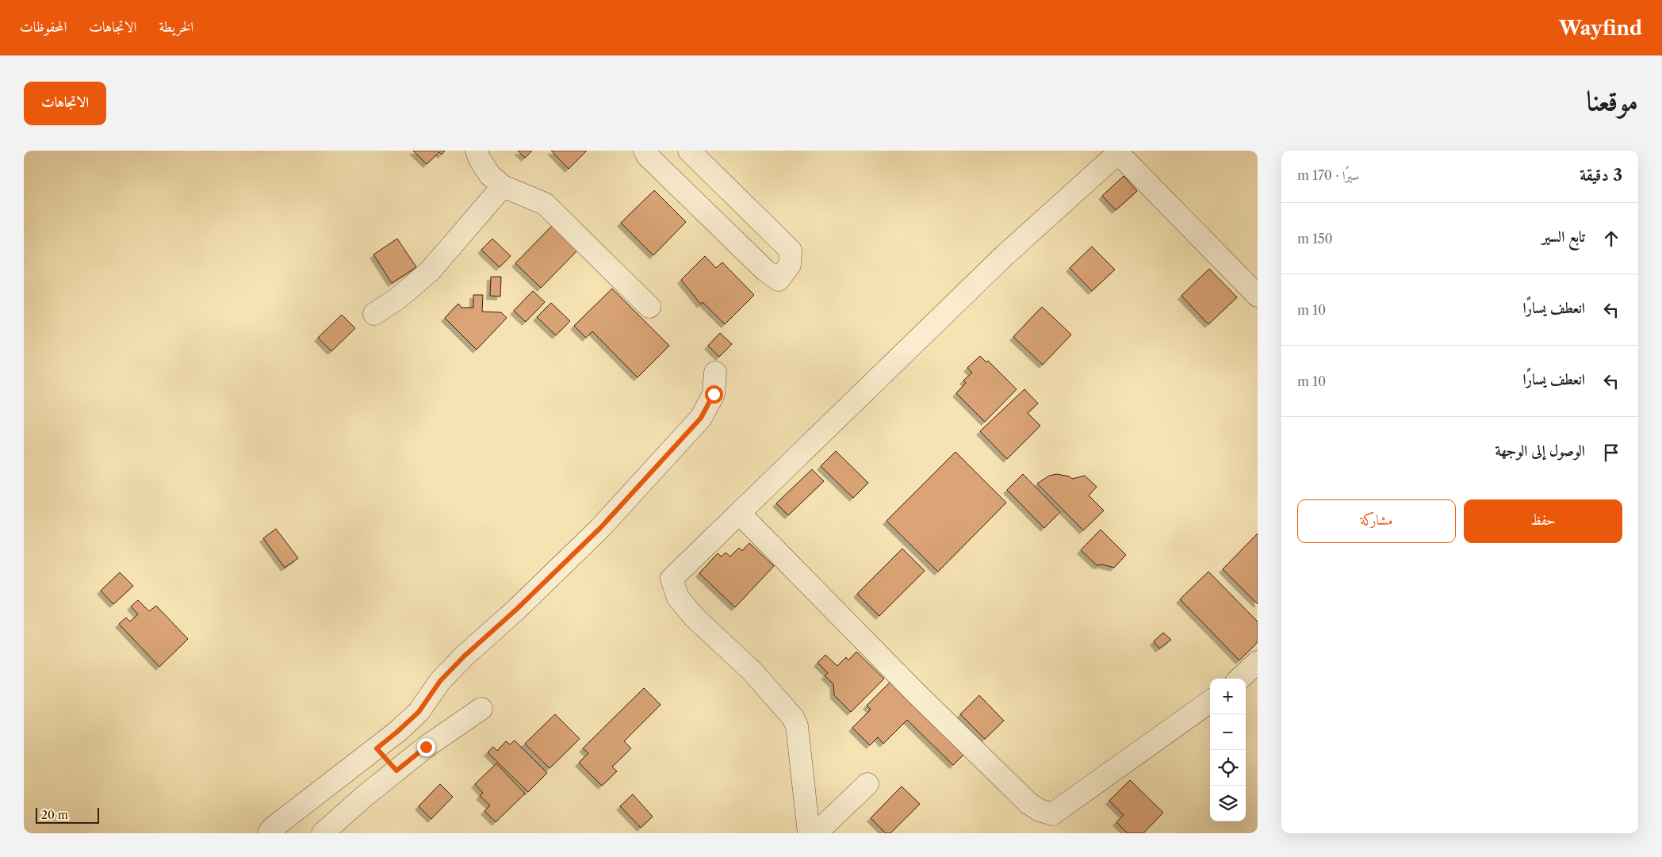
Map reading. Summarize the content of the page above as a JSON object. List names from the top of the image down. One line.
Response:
{"scale_bar":"20 m","page":{"header":"Wayfind","nav":["الخريطة","الاتجاهات","المحفوظات"],"title":"موقعنا","buttons":["الاتجاهات",["حفظ","مشاركة"]],"heading":["3 دقيقة","سيرًا · 170 m"],"list":[["تابع السير","150 m"],["انعطف يسارًا","10 m"],["انعطف يسارًا","10 m"],"الوصول إلى الوجهة"],"map_buttons":["+","−"],"scale":"20 m"}}
